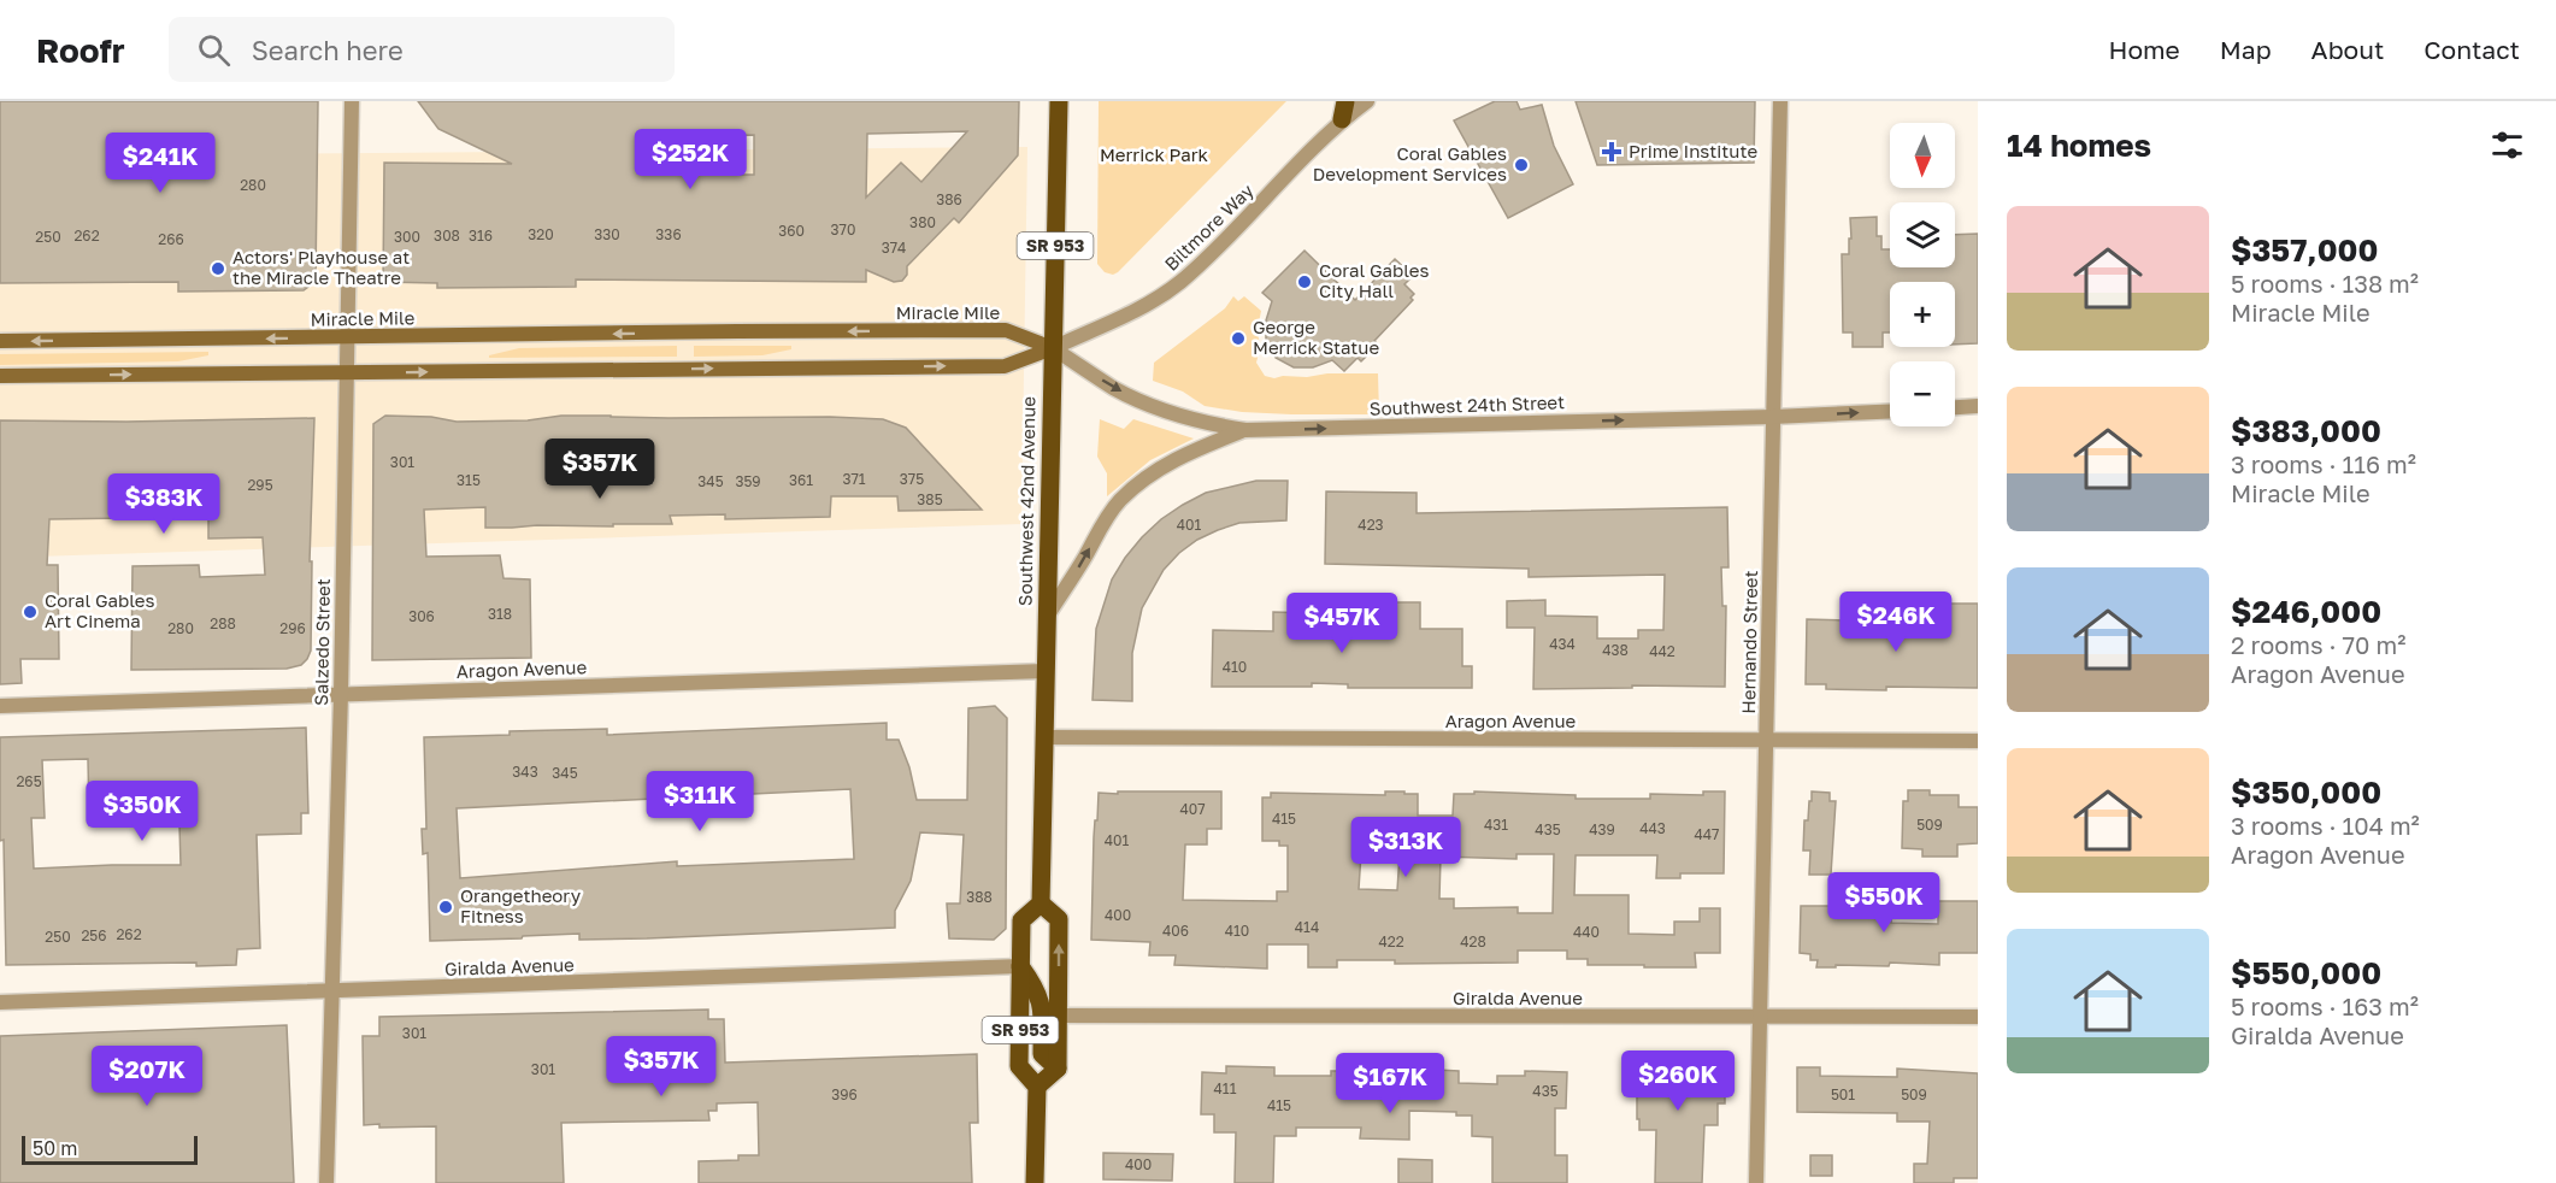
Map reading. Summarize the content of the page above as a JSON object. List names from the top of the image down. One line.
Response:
{"streets":{"main road":["SR 953","Miracle Mile","Southwest 42nd Avenue"],"street":["Biltmore Way","Southwest 24th Street","Salzedo Street","Hernando Street","Aragon Avenue","Giralda Avenue"]},"crossings":[["Biltmore Way","Miracle Mile"],["Biltmore Way","Southwest 24th Street"],["Biltmore Way","Southwest 42nd Avenue"],["SR 953","Southwest 42nd Avenue"],["SR 953","Giralda Avenue"],["Miracle Mile","Southwest 24th Street"],["Miracle Mile","Southwest 42nd Avenue"],["Miracle Mile","Salzedo Street"],["Southwest 24th Street","Southwest 42nd Avenue"],["Southwest 24th Street","Hernando Street"],["Southwest 42nd Avenue","Aragon Avenue"],["Salzedo Street","Aragon Avenue"],["Salzedo Street","Giralda Avenue"],["Hernando Street","Aragon Avenue"],["Hernando Street","Giralda Avenue"]],"one_way":["Southwest 24th Street"],"parks":["Merrick Park"],"places":{"health":["Prime Institute"],"other":["Coral Gables Development Services","Actors' Playhouse at the Miracle Theatre","Coral Gables City Hall","George Merrick Statue","Coral Gables Art Cinema","Orangetheory Fitness"]},"house_numbers":["280","386","380","370","360","320","330","336","262","308","316","250","300","266","374","301","371","375","315","361","345","359","295","385","401","423","318","306","288","280","296","434","438","442","410","343","345","265","407","415","431","509","443","435","439","447","401","388","400","414","406","410","440","262","256","250","422","428","301","301","411","435","396","501","509","415","400"],"scale_bar":"50 m","north":"bottom","page":{"header":"Roofr","search":"Search here","nav":["Home","Map","About","Contact"],"heading":"14 homes","map_buttons":["+","−"],"price":["$252K","$241K","$357K","$383K","$246K","$457K","$311K","$350K","$313K","$550K","$357K","$207K","$260K","$167K"],"list":[{"name":"$357,000","note":"5 rooms · 138 m² · Miracle Mile"},{"name":"$383,000","note":"3 rooms · 116 m² · Miracle Mile"},{"name":"$246,000","note":"2 rooms · 70 m² · Aragon Avenue"},{"name":"$350,000","note":"3 rooms · 104 m² · Aragon Avenue"},{"name":"$550,000","note":"5 rooms · 163 m² · Giralda Avenue"}],"scale":"50 m"}}
